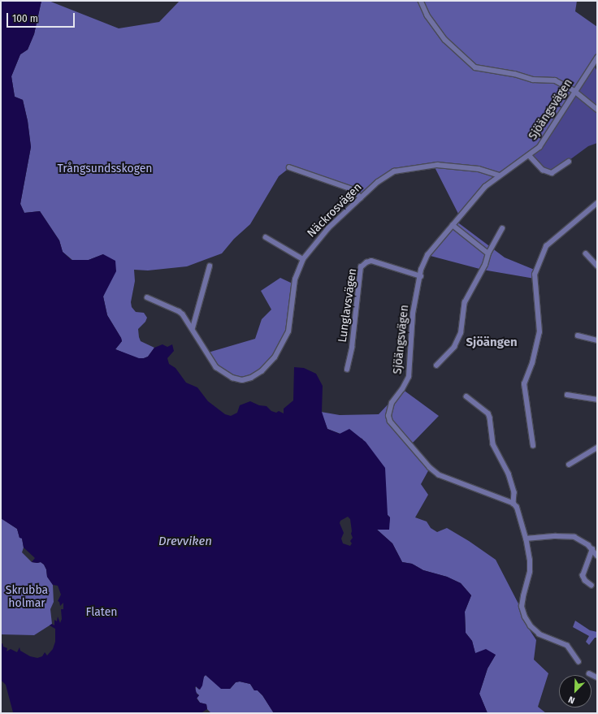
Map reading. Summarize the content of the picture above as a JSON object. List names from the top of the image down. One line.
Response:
{"streets":{"street":["Sjöängsvägen","Näckrosvägen","Lunglavsvägen"]},"crossings":[["Sjöängsvägen","Näckrosvägen"],["Sjöängsvägen","Lunglavsvägen"]],"districts":["Sjöängen"],"water":["Drevviken"],"parks":["Trångsundsskogen","Skrubba holmar","Flaten"],"scale_bar":"100 m","north":"bottom left"}
